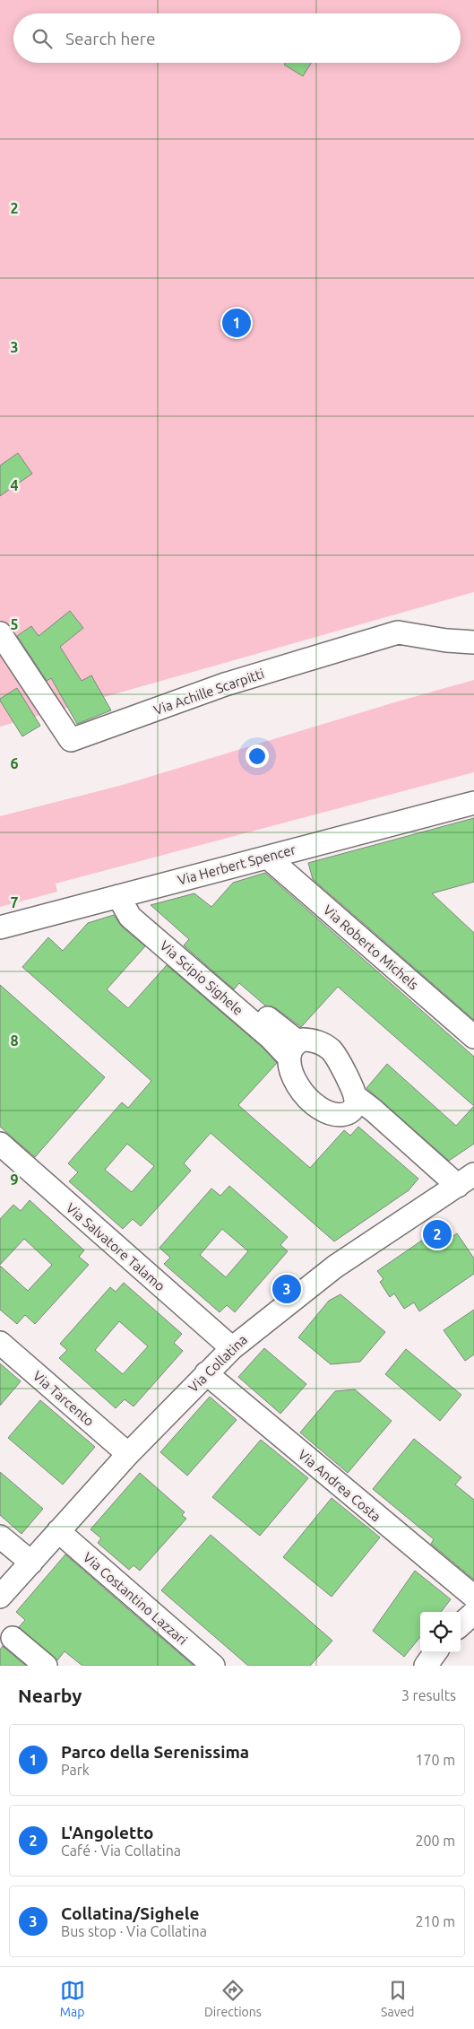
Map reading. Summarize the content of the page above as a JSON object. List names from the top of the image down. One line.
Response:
{"streets":{"street":["Via Achille Scarpitti","Via Herbert Spencer","Via Roberto Michels","Via Scipio Sighele","Via Salvatore Talamo","Via Collatina","Via Tarcento","Via Andrea Costa","Via Costantino Lazzari"]},"crossings":[["Via Herbert Spencer","Via Roberto Michels"],["Via Herbert Spencer","Via Scipio Sighele"],["Via Salvatore Talamo","Via Collatina"],["Via Collatina","Via Tarcento"],["Via Collatina","Via Andrea Costa"],["Via Collatina","Via Costantino Lazzari"]],"page":{"search":"Search here","pins":["1","2","3"],"heading":["Nearby","3 results"],"list":[{"mark":"1","name":"Parco della Serenissima","note":"Park","value":"170 m"},{"mark":"2","name":"L'Angoletto","note":"Café · Via Collatina","value":"200 m"},{"mark":"3","name":"Collatina/Sighele","note":"Bus stop · Via Collatina","value":"210 m"}],"nav":["Map","Directions","Saved"]},"grid":{"rows":["2","3","4","5","6","7","8","9"]}}
